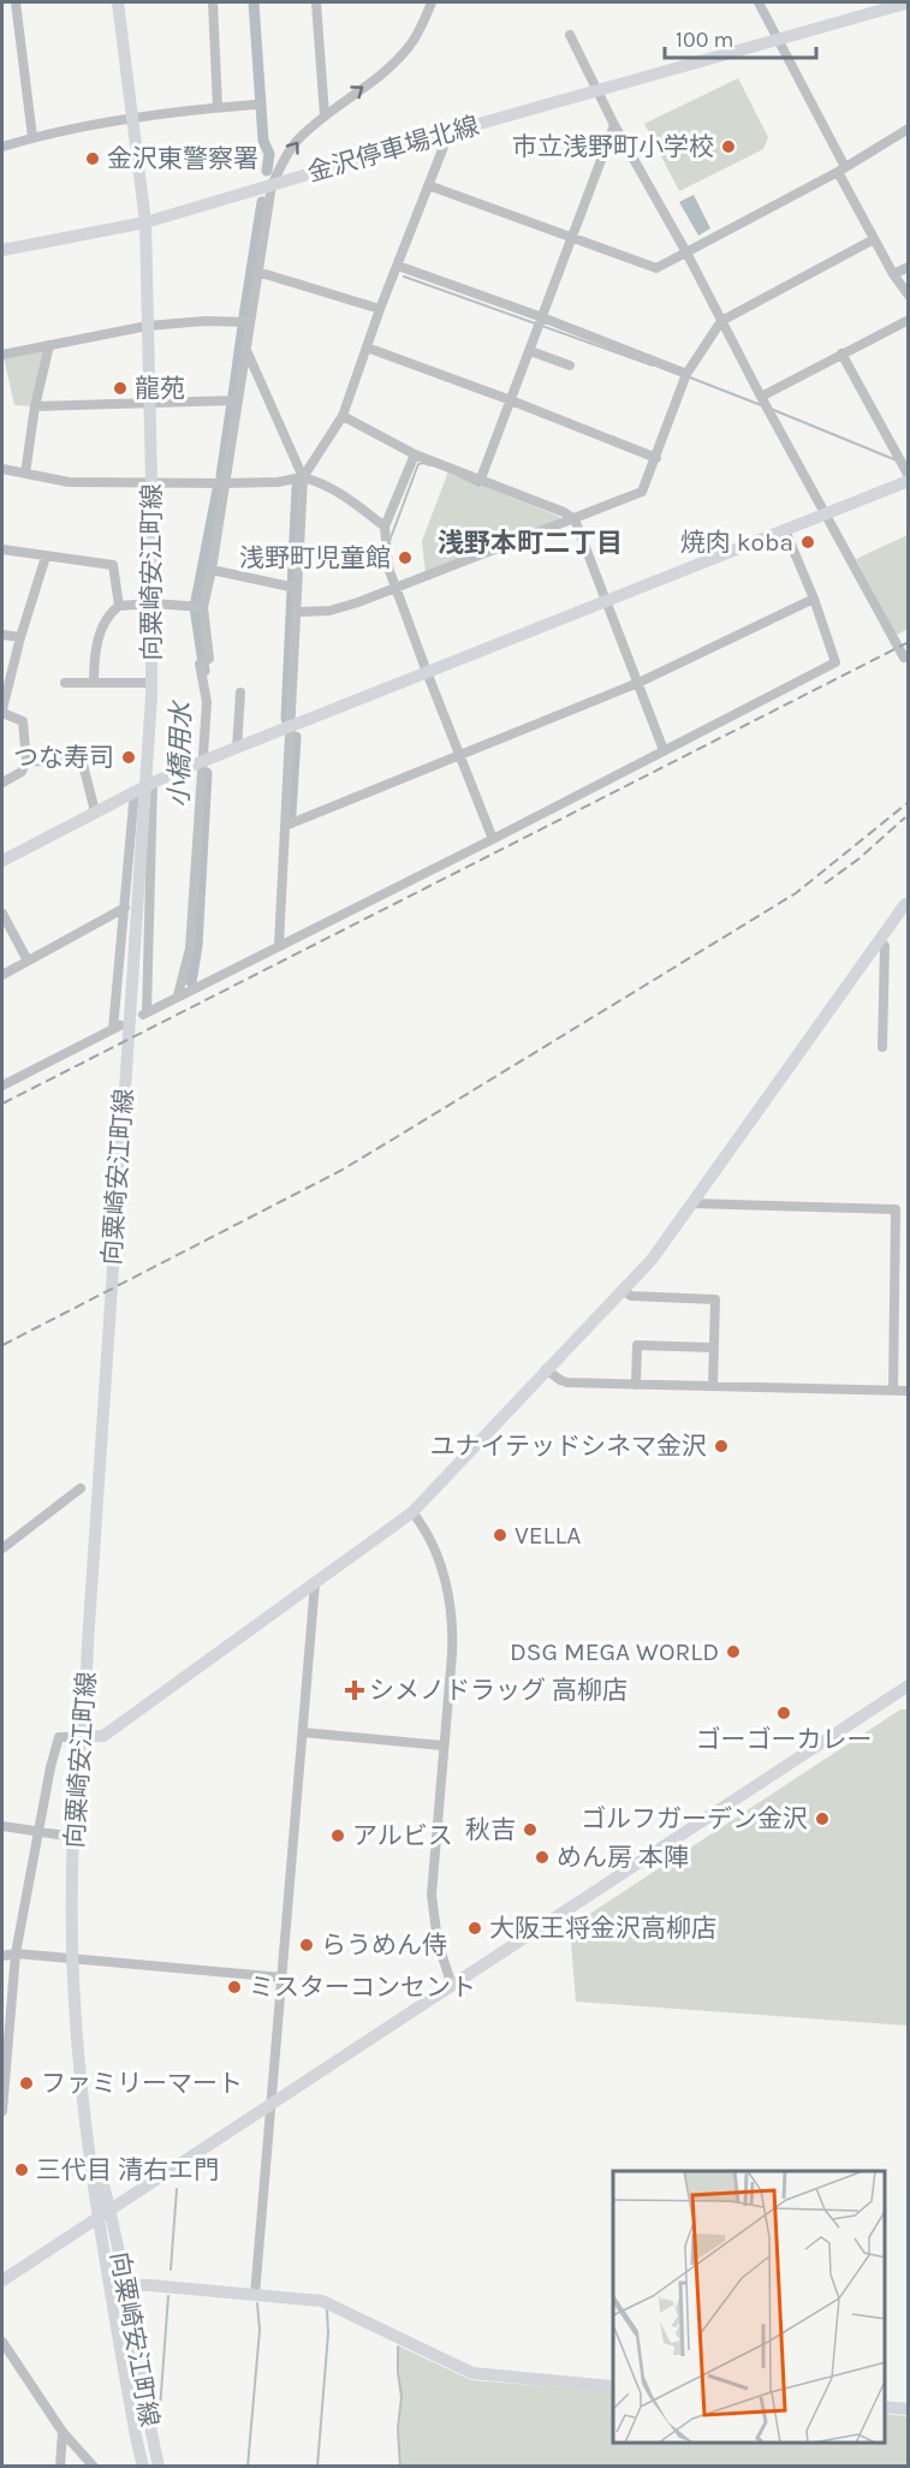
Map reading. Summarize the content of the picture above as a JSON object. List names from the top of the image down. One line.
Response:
{"streets":{"street":["金沢停車場北線","向粟崎安江町線"]},"crossings":[["金沢停車場北線","向粟崎安江町線"]],"districts":["浅野本町二丁目"],"water":["小橋用水"],"places":{"other":["市立浅野町小学校","金沢東警察署","龍苑","焼肉 koba","浅野町児童館","つな寿司","ユナイテッドシネマ金沢","VELLA","DSG MEGA WORLD","ゴーゴーカレー","ゴルフガーデン金沢","秋吉","アルビス","めん房 本陣","大阪王将金沢高柳店","らうめん侍","ミスターコンセント","ファミリーマート","三代目 清右エ門"],"health":["シメノドラッグ 高柳店"]},"scale_bar":"100 m"}
